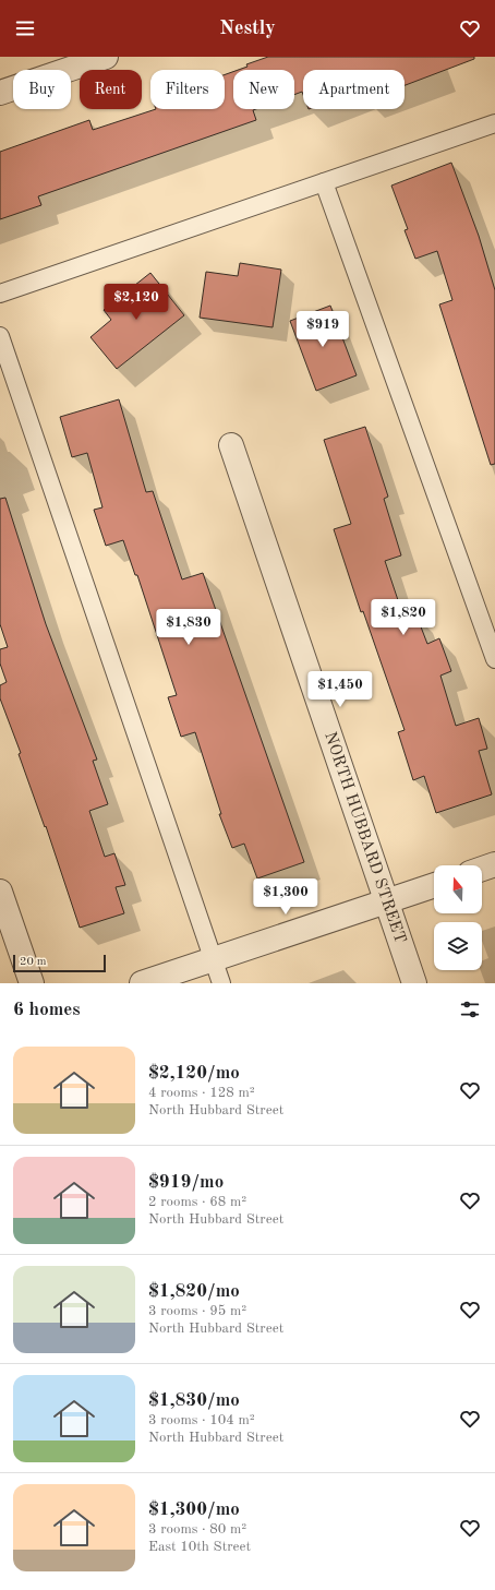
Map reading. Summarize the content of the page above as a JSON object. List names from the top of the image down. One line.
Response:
{"streets":{"street":["NORTH HUBBARD STREET"]},"scale_bar":"20 m","north":"top","page":{"header":"Nestly","chip":["Buy","Rent","Filters","New","Apartment"],"price":["$2,120","$919","$1,820","$1,830","$1,450","$1,300"],"scale":"20 m","heading":"6 homes","list":[{"name":"$2,120/mo","note":"4 rooms · 128 m² · North Hubbard Street"},{"name":"$919/mo","note":"2 rooms · 68 m² · North Hubbard Street"},{"name":"$1,820/mo","note":"3 rooms · 95 m² · North Hubbard Street"},{"name":"$1,830/mo","note":"3 rooms · 104 m² · North Hubbard Street"},{"name":"$1,300/mo","note":"3 rooms · 80 m² · East 10th Street"}]}}
